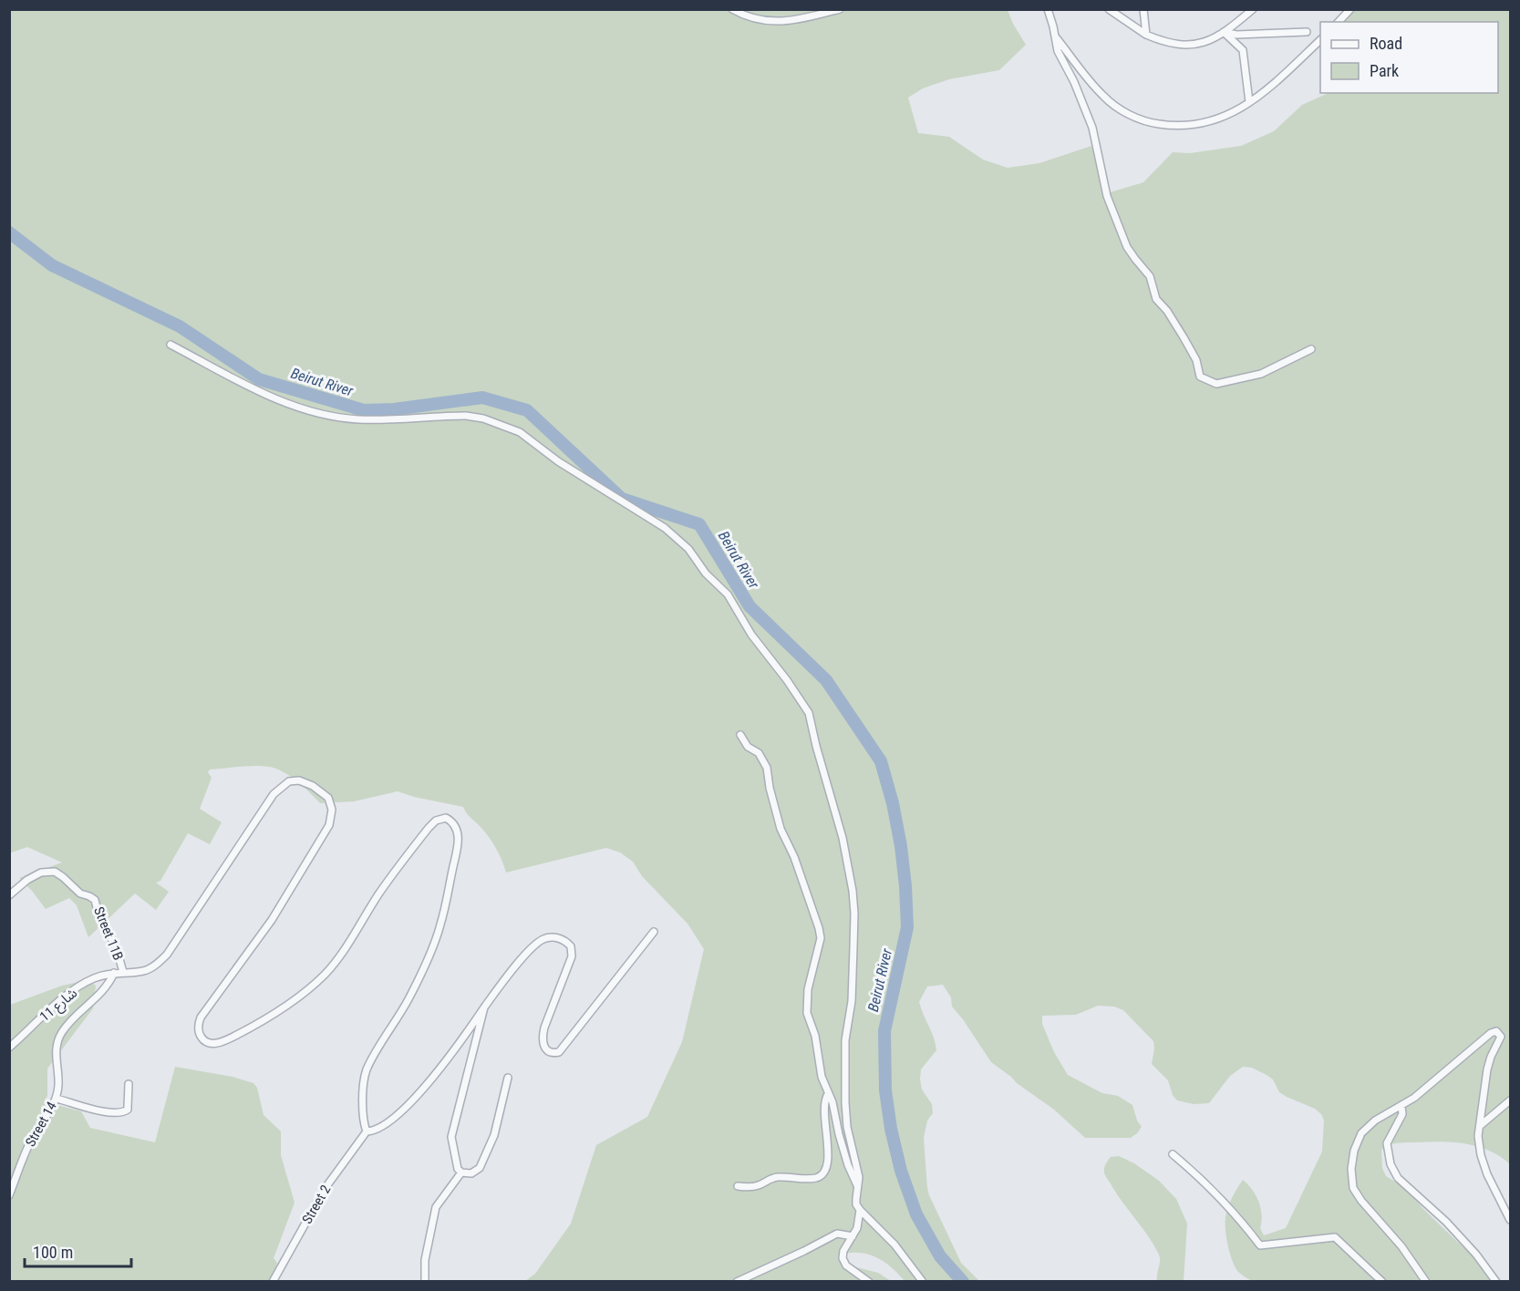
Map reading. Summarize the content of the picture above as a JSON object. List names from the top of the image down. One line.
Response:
{"streets":{"street":["Street 11B","شارع 11","Street 14","Street 2"]},"crossings":[["Street 11B","شارع 11"],["شارع 11","Street 14"],["شارع 11","Street 2"]],"water":["Beirut River"],"legend":["Road","Park"],"scale_bar":"100 m"}
